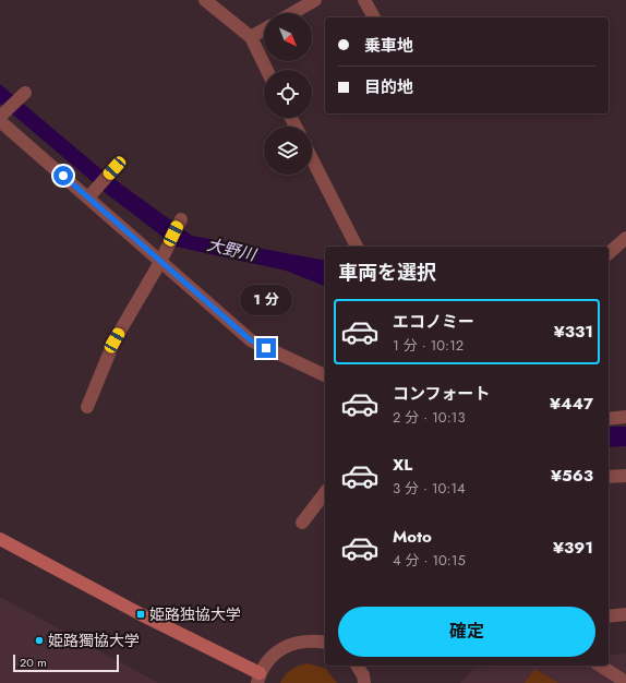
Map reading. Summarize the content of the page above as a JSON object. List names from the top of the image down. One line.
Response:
{"water":["大野川"],"places":{"transit":["姫路独協大学"],"other":["姫路獨協大学"]},"scale_bar":"20 m","north":"bottom right","page":{"banner":["乗車地","目的地"],"heading":"車両を選択","bubble":"1 分","list":[{"name":"エコノミー","note":"1 分 · 10:12","value":"¥331"},{"name":"コンフォート","note":"2 分 · 10:13","value":"¥447"},{"name":"XL","note":"3 分 · 10:14","value":"¥563"},{"name":"Moto","note":"4 分 · 10:15","value":"¥391"}],"buttons":"確定","scale":"20 m"}}
